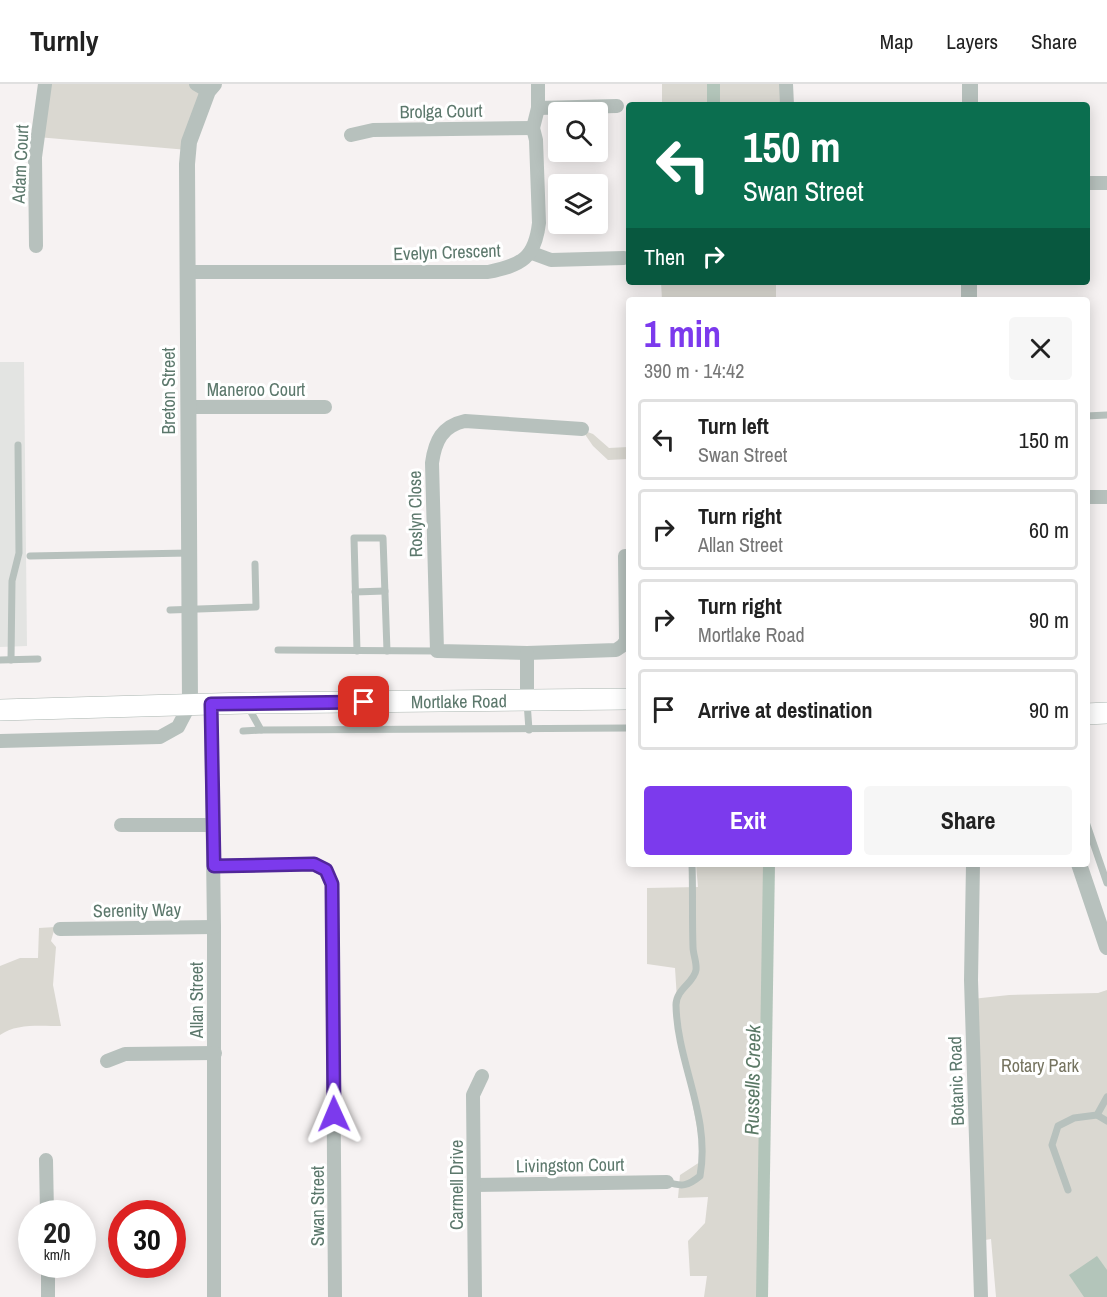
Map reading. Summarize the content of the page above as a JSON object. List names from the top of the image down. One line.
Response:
{"streets":{"main road":["Mortlake Road"],"street":["Brolga Court","Adam Court","Evelyn Crescent","Maneroo Court","Breton Street","Roslyn Close","Serenity Way","Allan Street","Botanic Road","Livingston Court","Carmell Drive","Swan Street"]},"crossings":[["Evelyn Crescent","Breton Street"],["Maneroo Court","Breton Street"],["Breton Street","Mortlake Road"],["Mortlake Road","Allan Street"],["Serenity Way","Allan Street"],["Allan Street","Swan Street"],["Livingston Court","Carmell Drive"]],"water":["Russells Creek"],"parks":["Rotary Park"],"page":{"header":"Turnly","nav":["Map","Layers","Share"],"turn":["150 m","Swan Street"],"then":"Then","heading":["1 min","390 m · 14:42"],"list":[{"name":"Turn left","note":"Swan Street","value":"150 m"},{"name":"Turn right","note":"Allan Street","value":"60 m"},{"name":"Turn right","note":"Mortlake Road","value":"90 m"},{"name":"Arrive at destination","value":"90 m"}],"buttons":["Exit","Share"],"speed":"20 km/h","limit":"30"}}
